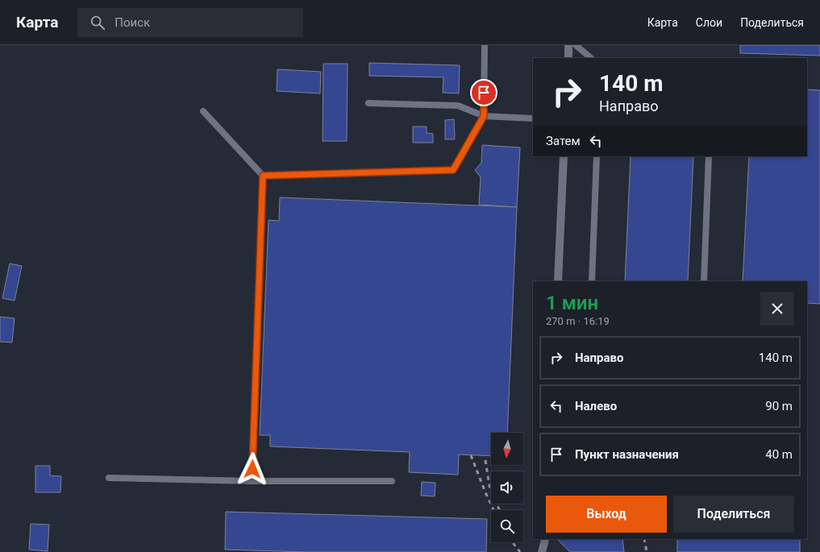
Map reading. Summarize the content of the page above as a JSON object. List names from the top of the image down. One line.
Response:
{"north":"bottom","page":{"header":"Карта","search":"Поиск","nav":["Карта","Слои","Поделиться"],"turn":["140 m","Направо"],"then":"Затем","heading":["1 мин","270 m · 16:19"],"list":[{"name":"Направо","value":"140 m"},{"name":"Налево","value":"90 m"},{"name":"Пункт назначения","value":"40 m"}],"buttons":["Выход","Поделиться"]}}
